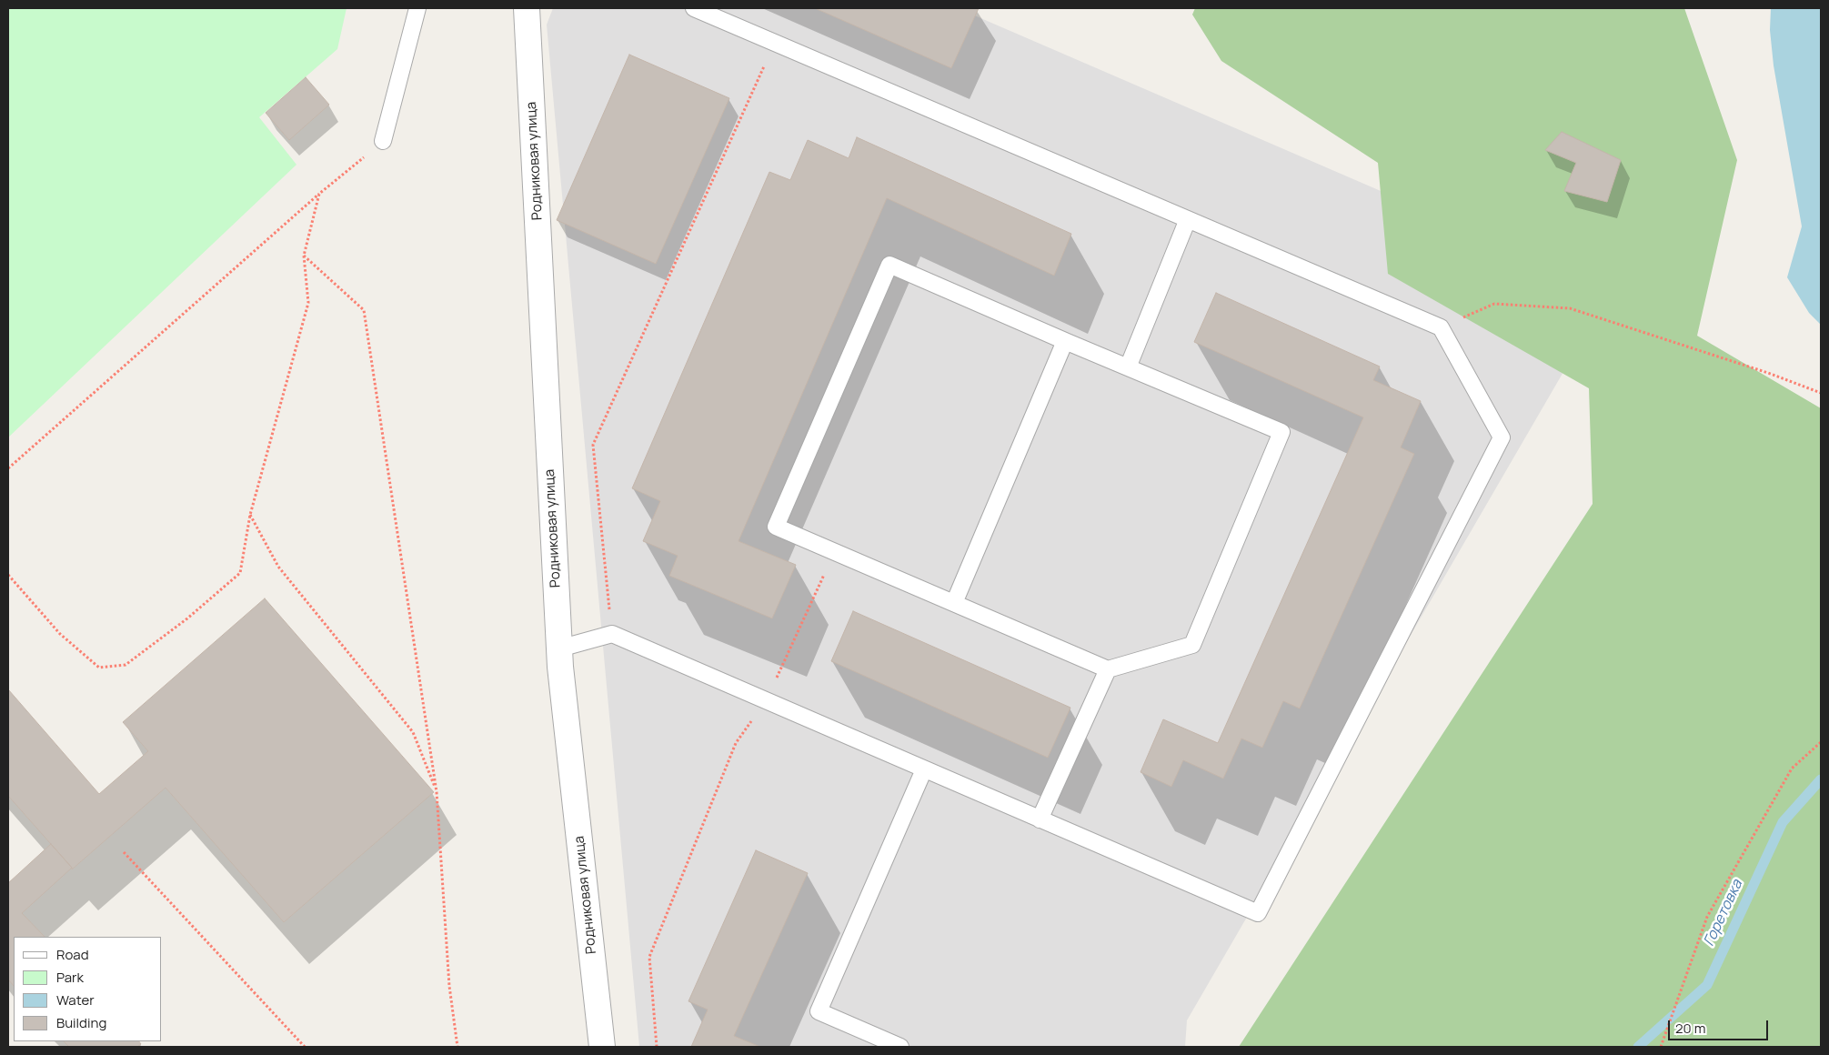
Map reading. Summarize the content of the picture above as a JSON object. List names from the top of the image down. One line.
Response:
{"streets":{"street":["Родниковая улица"]},"water":["Горетовка"],"legend":["Road","Park","Water","Building"],"scale_bar":"20 m"}
